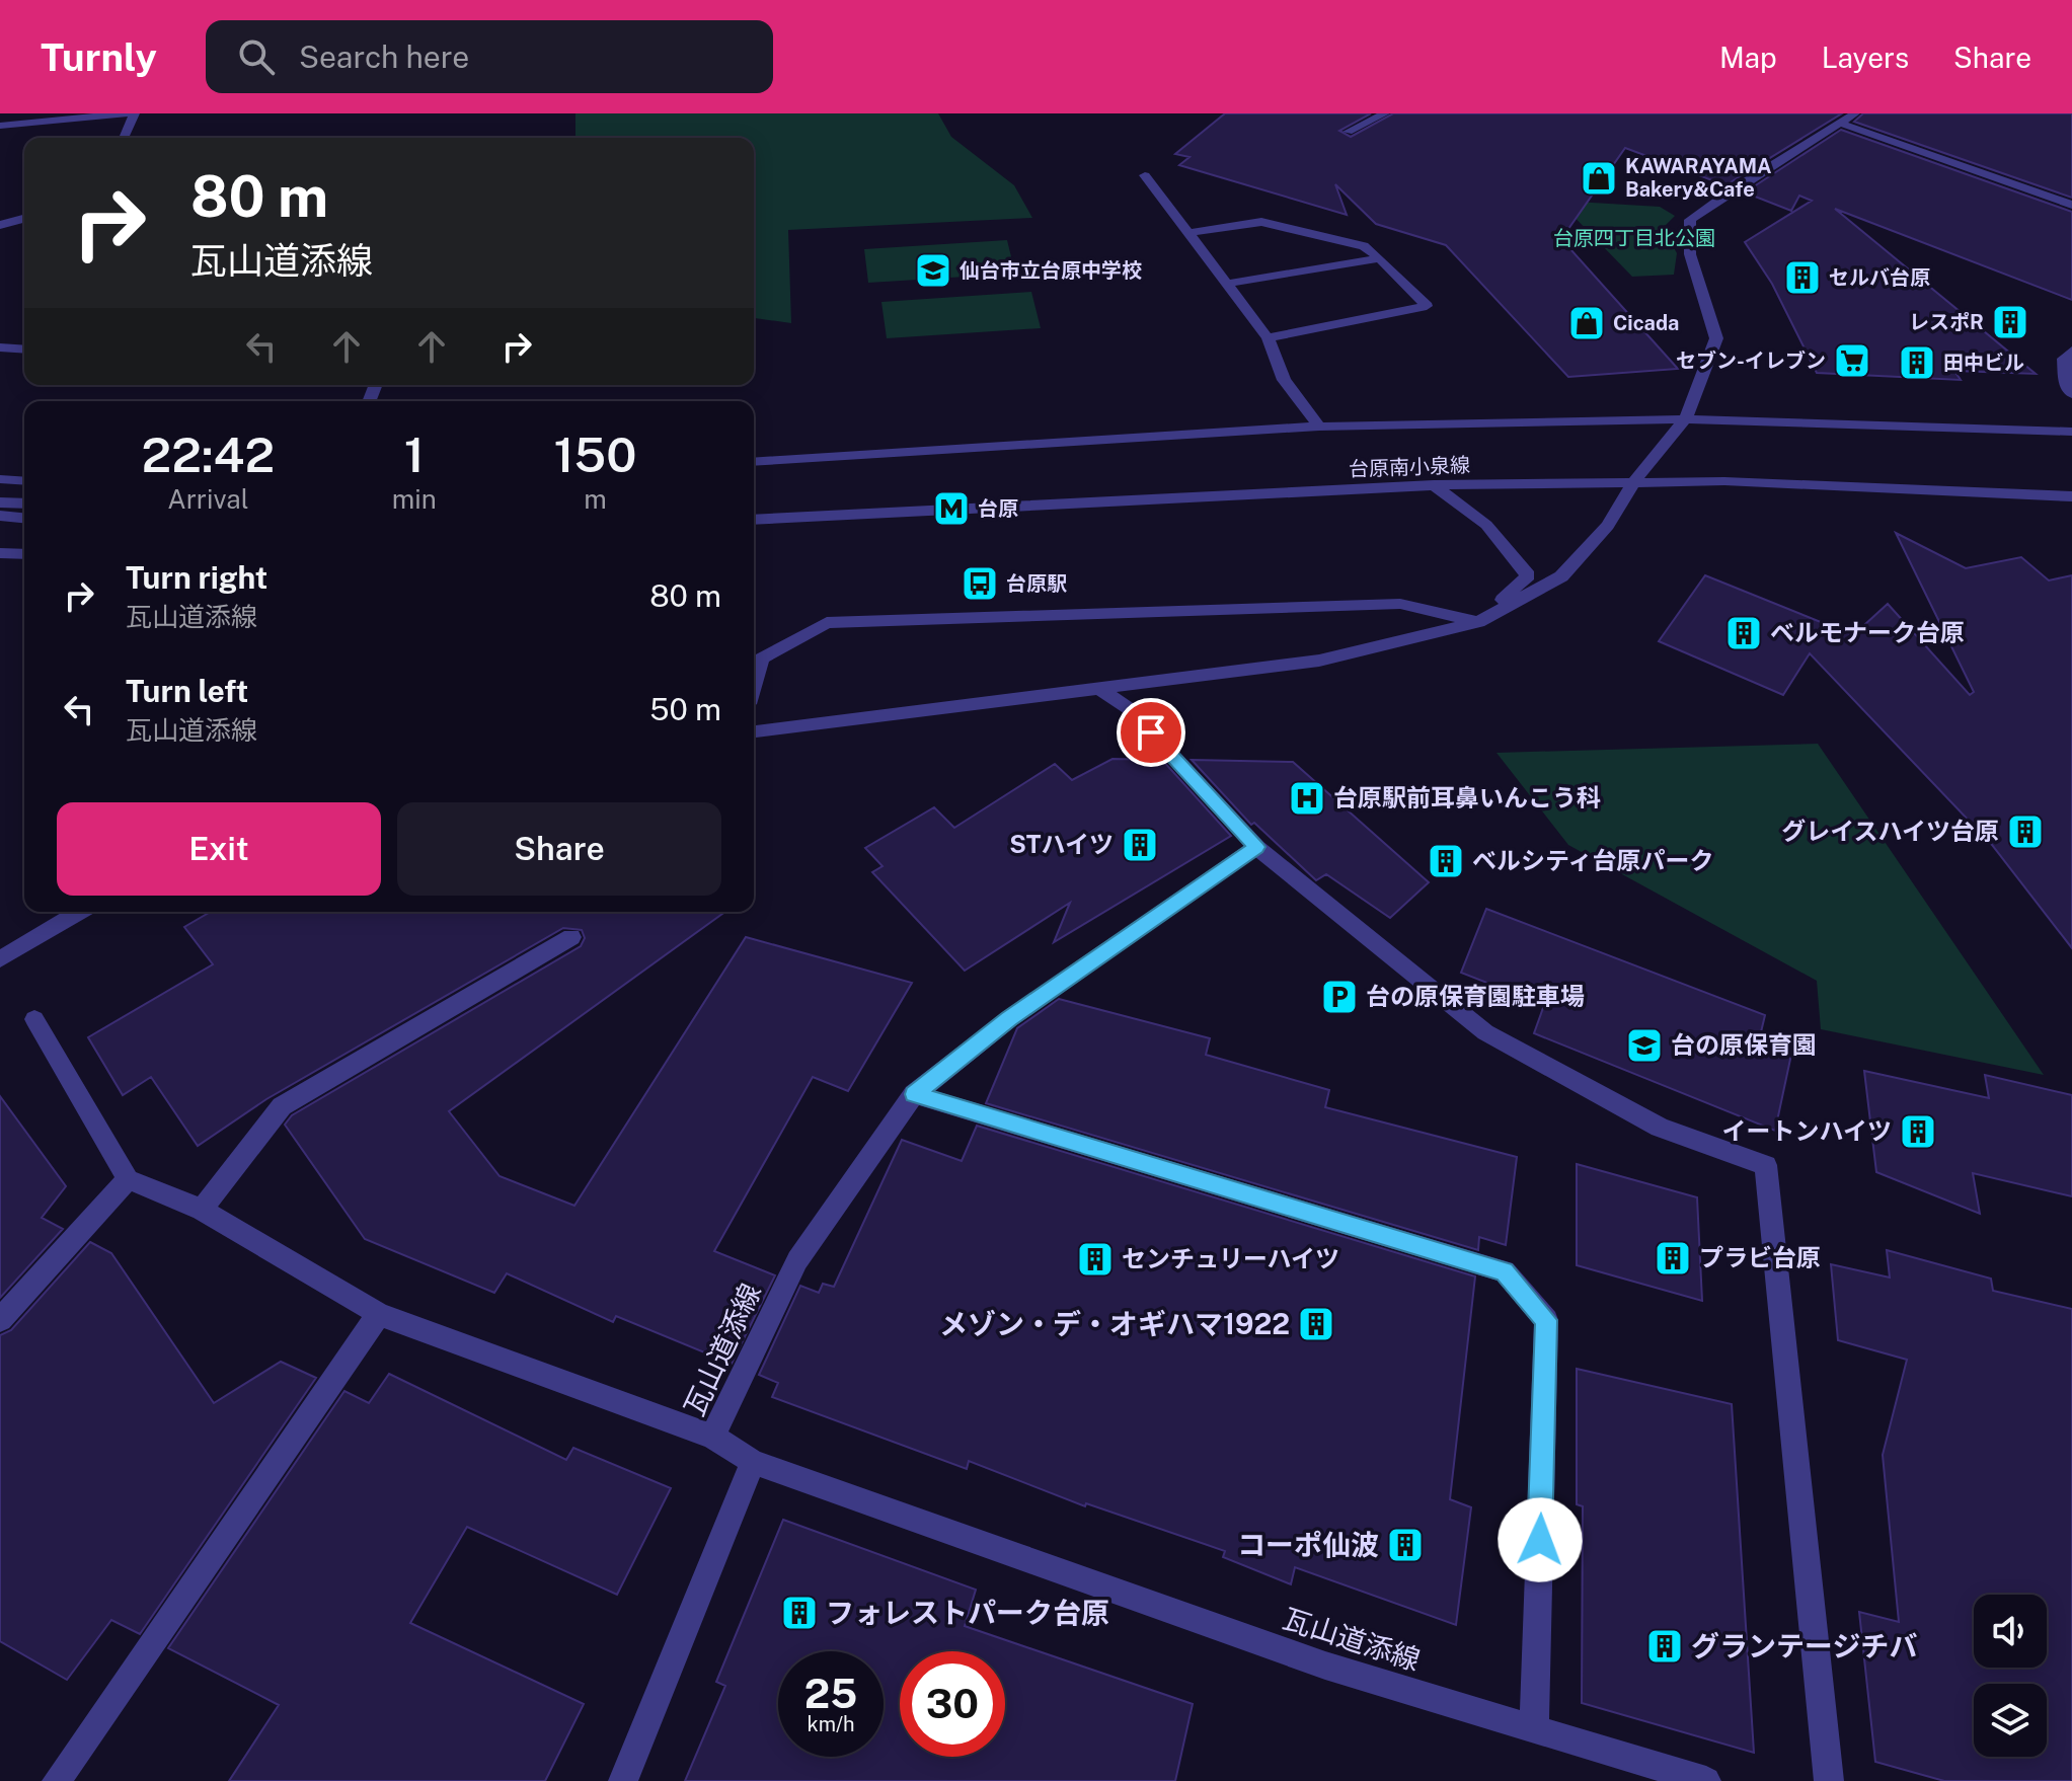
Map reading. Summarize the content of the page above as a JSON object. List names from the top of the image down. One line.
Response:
{"streets":{"street":["台原南小泉線","瓦山道添線"]},"parks":["台原四丁目北公園"],"places":{"shop":["KAWARAYAMA Bakery&Cafe","Cicada"],"school or university":["仙台市立台原中学校","台の原保育園"],"building":["セルバ台原","レスポR","田中ビル","ベルモナーク台原","グレイスハイツ台原","STハイツ","ベルシティ台原パーク","イートンハイツ","プラビ台原","センチュリーハイツ","メゾン・デ・オギハマ1922","コーポ仙波","フォレストパーク台原","グランテージチバ"],"supermarket":["セブン-イレブン"],"metro station":["台原"],"bus stop":["台原駅"],"hospital":["台原駅前耳鼻いんこう科"],"parking":["台の原保育園駐車場"]},"page":{"header":"Turnly","search":"Search here","nav":["Map","Layers","Share"],"turn":["80 m","瓦山道添線"],"eta":["22:42","Arrival","1","min","150","m"],"list":[{"name":"Turn right","note":"瓦山道添線","value":"80 m"},{"name":"Turn left","note":"瓦山道添線","value":"50 m"}],"buttons":["Exit","Share"],"speed":"25 km/h","limit":"30"}}
